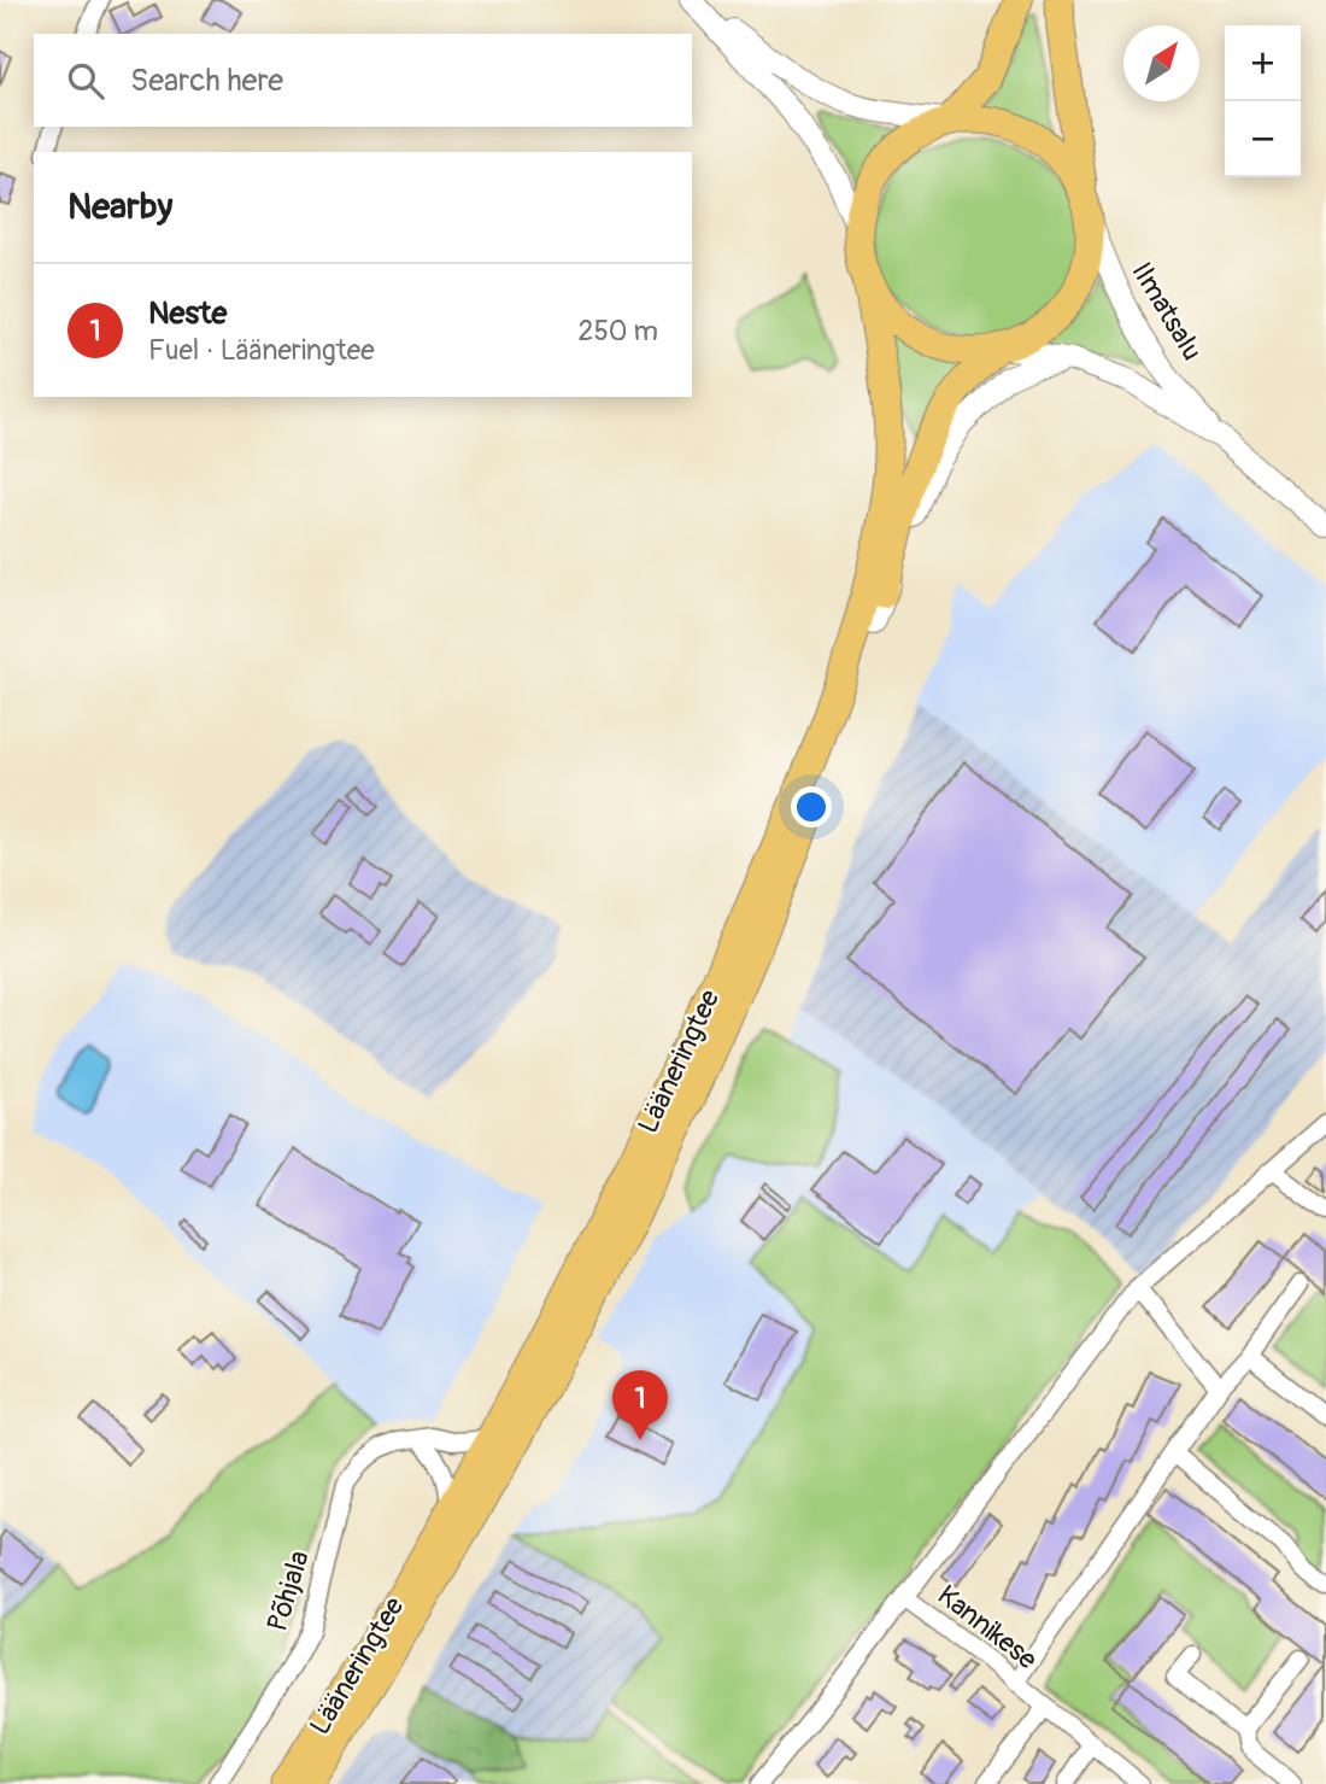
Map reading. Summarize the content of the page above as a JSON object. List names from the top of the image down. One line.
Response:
{"streets":{"highway":["Lääneringtee"],"street":["Ilmatsalu","Põhjala","Kannikese"]},"crossings":[["Ilmatsalu","Lääneringtee"],["Lääneringtee","Põhjala"]],"north":"top right","page":{"map_buttons":["+","−"],"search":"Search here","heading":"Nearby","list":[{"mark":"1","name":"Neste","note":"Fuel · Lääneringtee","value":"250 m"}],"pins":"1"}}
